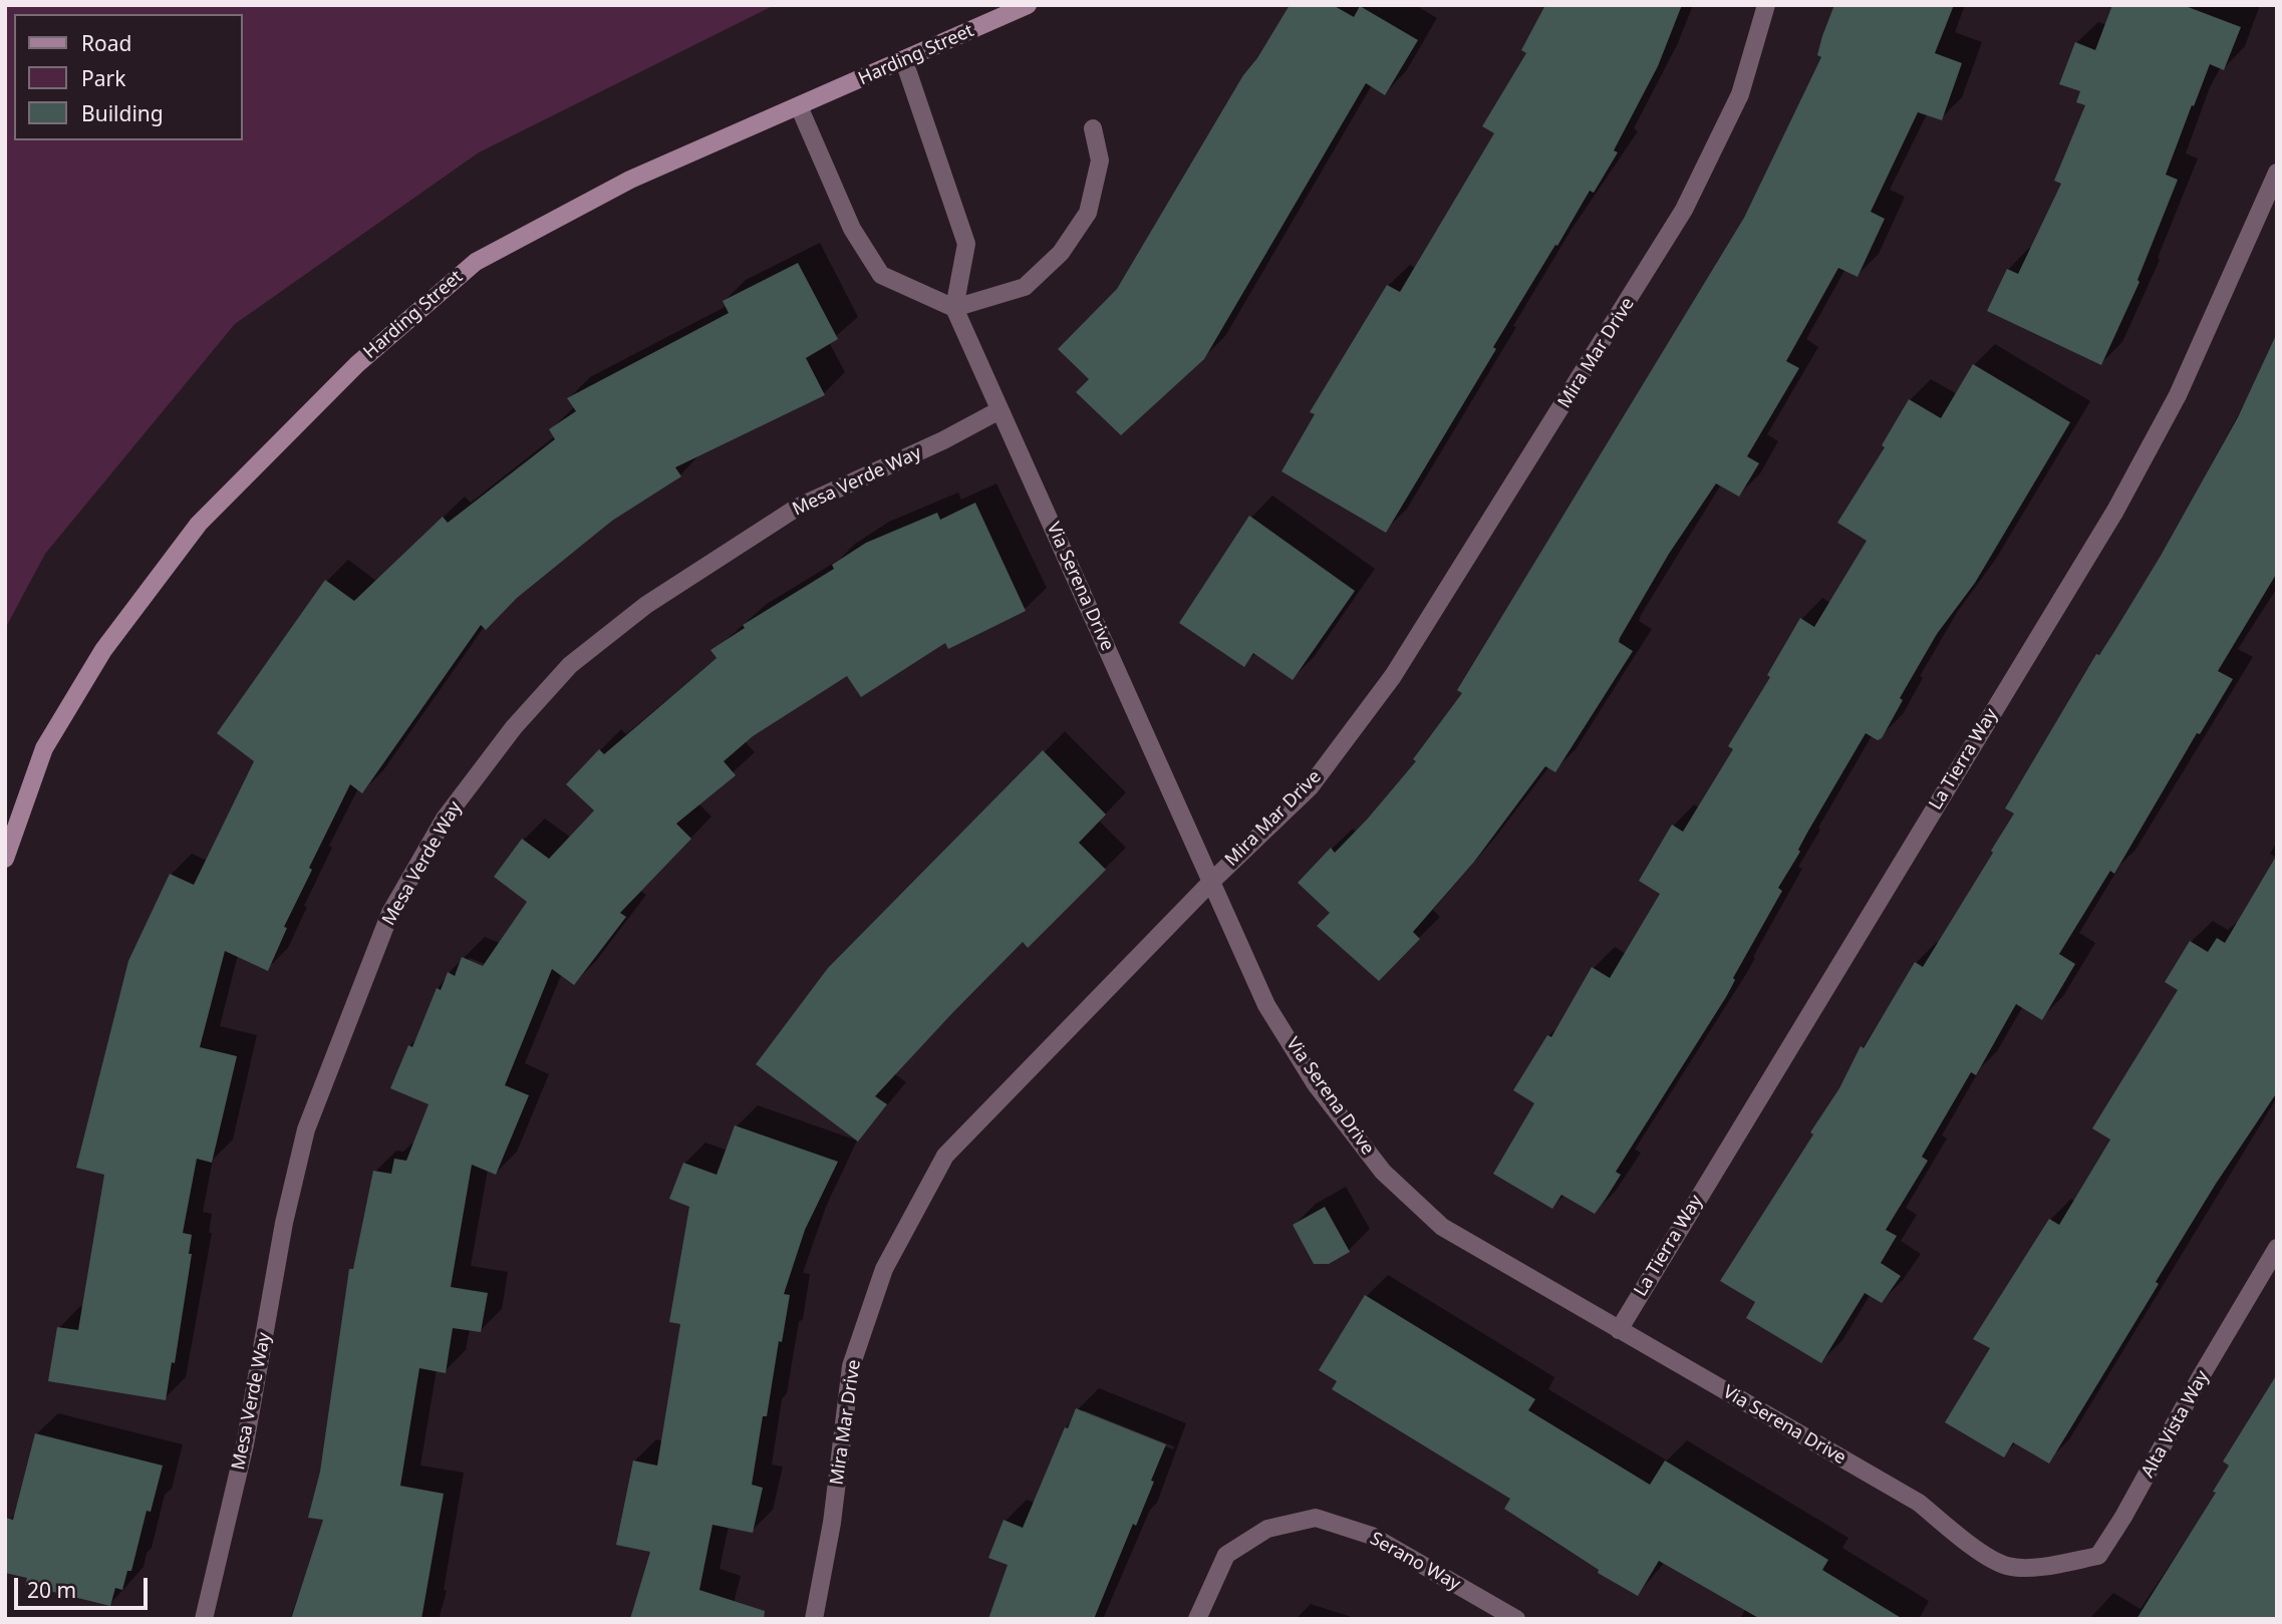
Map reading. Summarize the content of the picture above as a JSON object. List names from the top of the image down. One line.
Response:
{"streets":{"street":["Harding Street","Mira Mar Drive","Mesa Verde Way","Via Serena Drive","La Tierra Way","Alta Vista Way","Serano Way"]},"crossings":[["Mira Mar Drive","Via Serena Drive"],["Mesa Verde Way","Via Serena Drive"],["Via Serena Drive","La Tierra Way"],["Via Serena Drive","Alta Vista Way"]],"legend":["Road","Park","Building"],"scale_bar":"20 m"}
